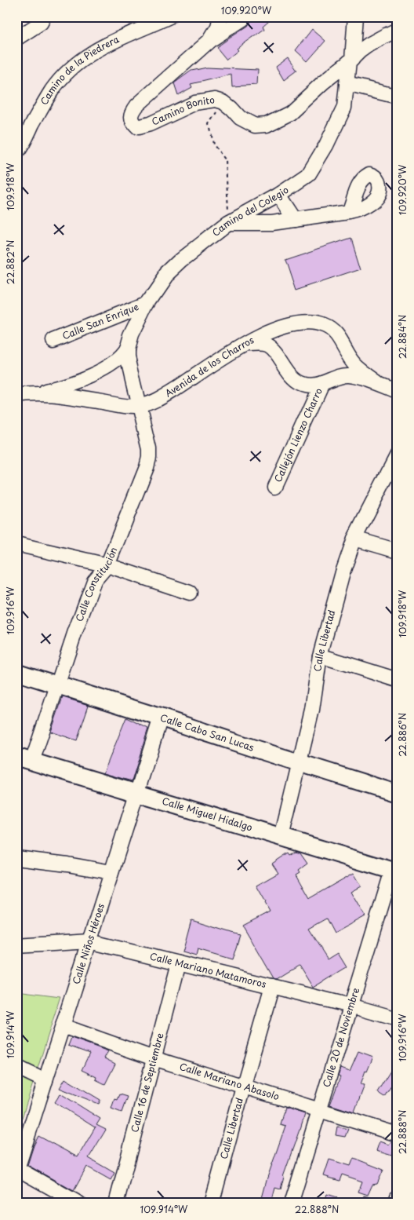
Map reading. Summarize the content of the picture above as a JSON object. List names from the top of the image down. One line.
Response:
{"streets":{"main road":["Calle Cabo San Lucas","Calle Miguel Hidalgo"],"street":["Camino de la Piedrera","Camino Bonito","Camino del Colegio","Calle San Enrique","Avenida de los Charros","Callejón Lienzo Charro","Calle Constitución","Calle Libertad","Calle Niños Héroes","Calle Mariano Matamoros","Calle 20 de Noviembre","Calle Mariano Abasolo","Calle 16 de Septiembre"]},"crossings":[["Camino Bonito","Camino del Colegio"],["Camino del Colegio","Calle San Enrique"],["Camino del Colegio","Avenida de los Charros"],["Camino del Colegio","Calle Constitución"],["Avenida de los Charros","Callejón Lienzo Charro"],["Avenida de los Charros","Calle Constitución"],["Calle Constitución","Calle Cabo San Lucas"],["Calle Constitución","Calle Miguel Hidalgo"],["Calle Libertad","Calle Cabo San Lucas"],["Calle Libertad","Calle Miguel Hidalgo"],["Calle Libertad","Calle Mariano Matamoros"],["Calle Libertad","Calle Mariano Abasolo"],["Calle Cabo San Lucas","Calle Niños Héroes"],["Calle Miguel Hidalgo","Calle Niños Héroes"],["Calle Miguel Hidalgo","Calle 20 de Noviembre"],["Calle Niños Héroes","Calle Mariano Matamoros"],["Calle Niños Héroes","Calle Mariano Abasolo"],["Calle Mariano Matamoros","Calle 20 de Noviembre"],["Calle Mariano Matamoros","Calle 16 de Septiembre"],["Calle 20 de Noviembre","Calle Mariano Abasolo"],["Calle Mariano Abasolo","Calle 16 de Septiembre"]],"coordinates":["109.920°W","109.918°W","22.882°N","22.884°N","109.916°W","22.886°N","109.914°W","22.888°N"]}
